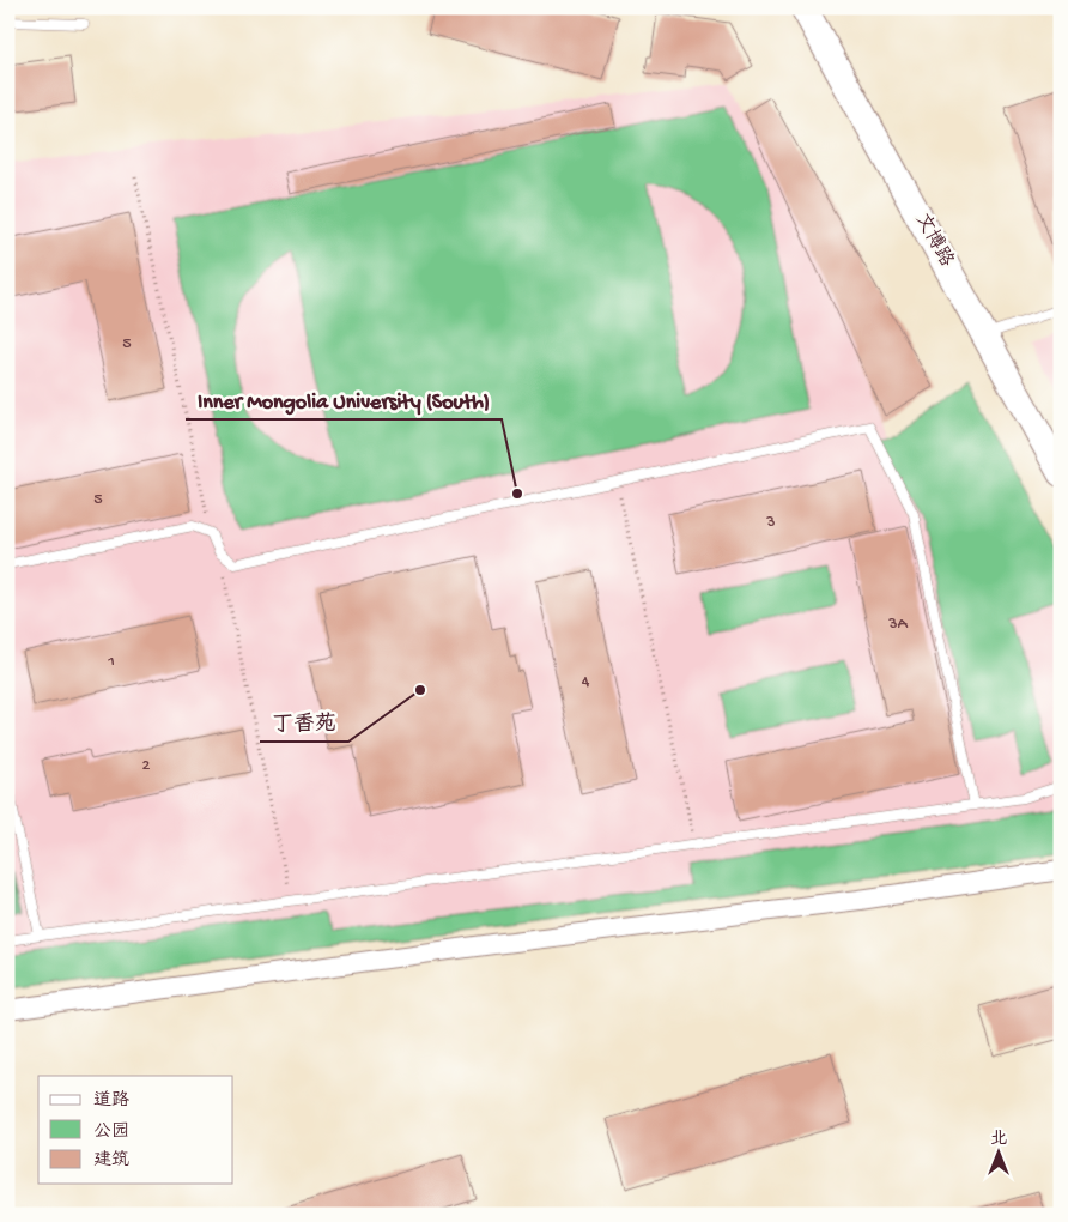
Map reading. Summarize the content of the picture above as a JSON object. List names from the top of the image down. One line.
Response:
{"streets":{"street":["文博路"]},"places":["Inner Mongolia University (South)","丁香苑"],"house_numbers":["5","5","3","3A","1","4","2"],"legend":["道路","公园","建筑"],"north":"top"}
